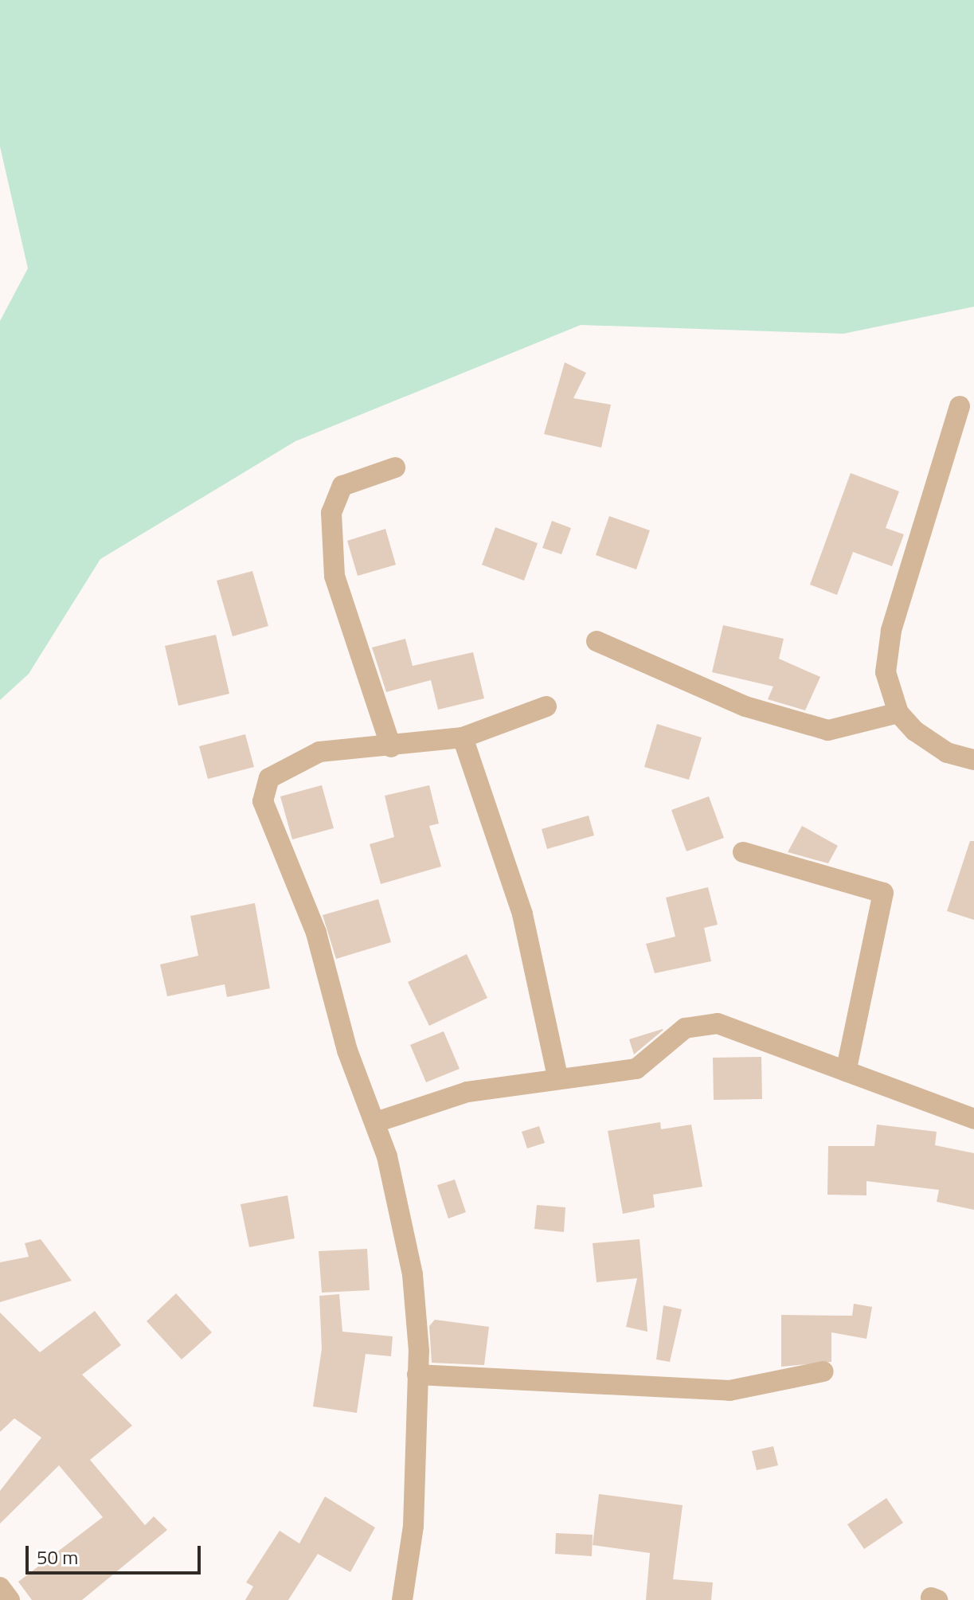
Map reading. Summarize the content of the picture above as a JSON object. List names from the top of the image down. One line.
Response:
{"scale_bar":"50 m"}
